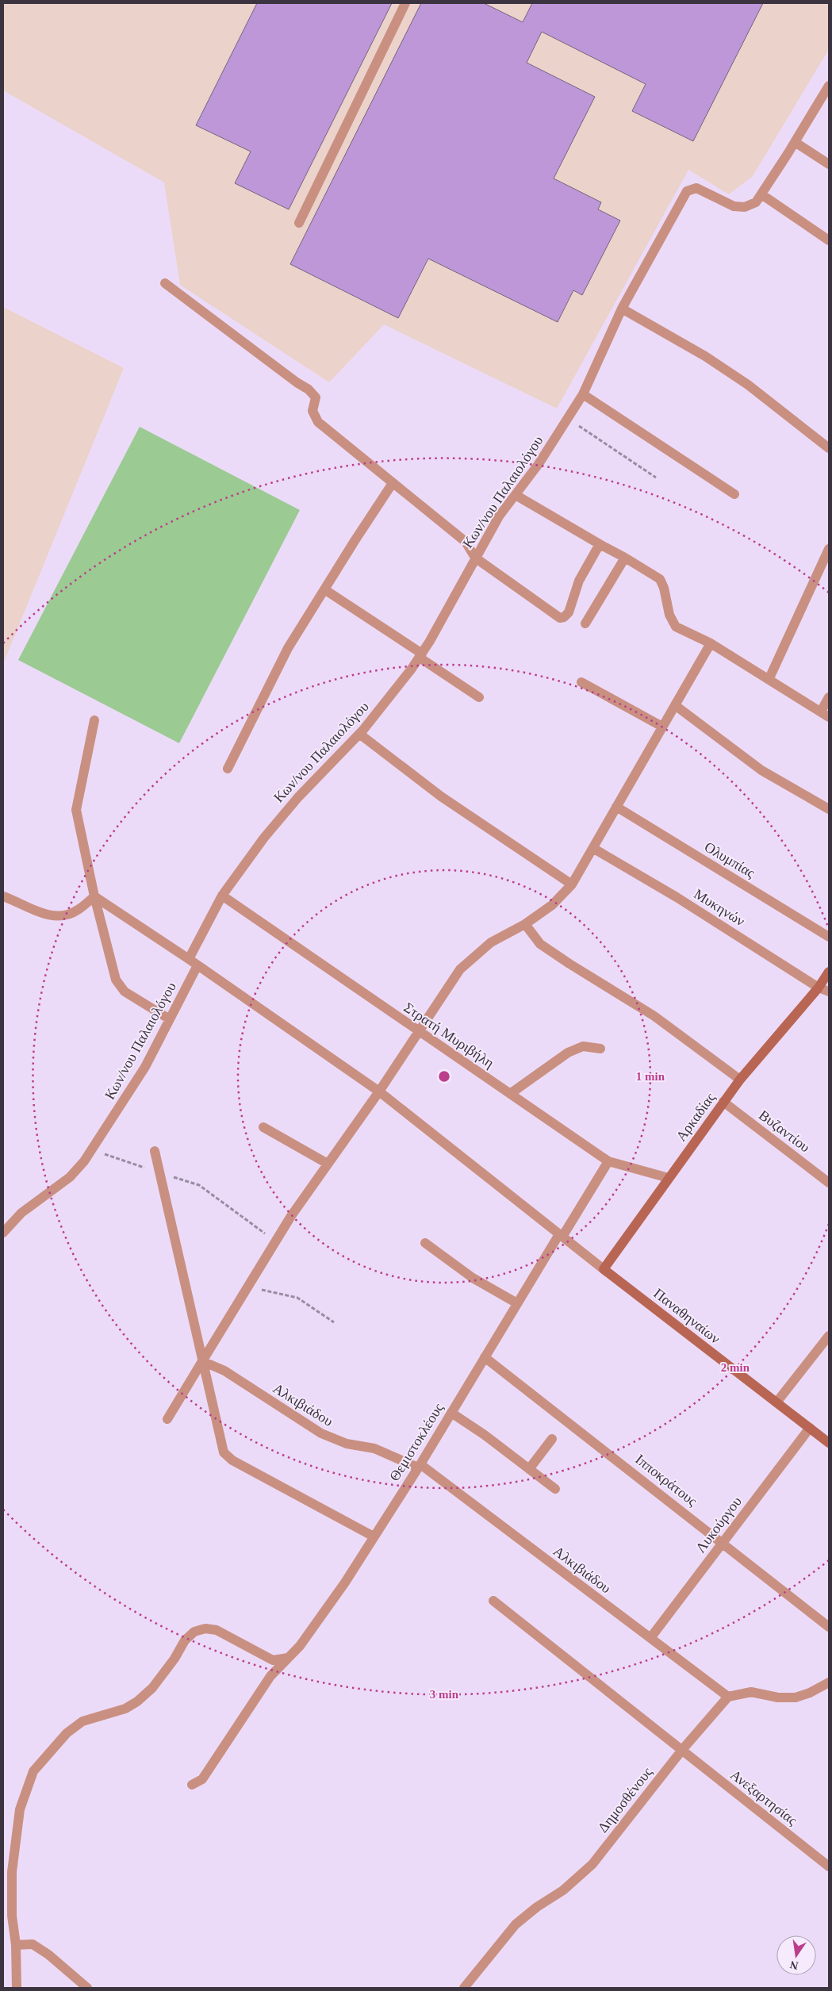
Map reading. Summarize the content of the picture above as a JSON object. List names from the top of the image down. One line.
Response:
{"streets":{"street":["Κων/νου Παλαιολόγου","Ολυμπίας","Μυκηνών","Στρατή Μυριβήλη","Αρκαδίας","Βυζαντίου","Παναθηναίων","Αλκιβιάδου","Θεμιστοκλέους","Ιπποκράτους","Λυκούργου","Ανεξαρτησίας","Δημοσθένους"]},"crossings":[["Κων/νου Παλαιολόγου","Στρατή Μυριβήλη"],["Μυκηνών","Αρκαδίας"],["Στρατή Μυριβήλη","Αρκαδίας"],["Στρατή Μυριβήλη","Θεμιστοκλέους"],["Αρκαδίας","Βυζαντίου"],["Αρκαδίας","Παναθηναίων"],["Παναθηναίων","Λυκούργου"],["Αλκιβιάδου","Θεμιστοκλέους"],["Αλκιβιάδου","Λυκούργου"],["Αλκιβιάδου","Δημοσθένους"],["Θεμιστοκλέους","Ιπποκράτους"],["Ιπποκράτους","Λυκούργου"],["Ανεξαρτησίας","Δημοσθένους"]],"north":"bottom","rings":["1 min","2 min","3 min"]}
